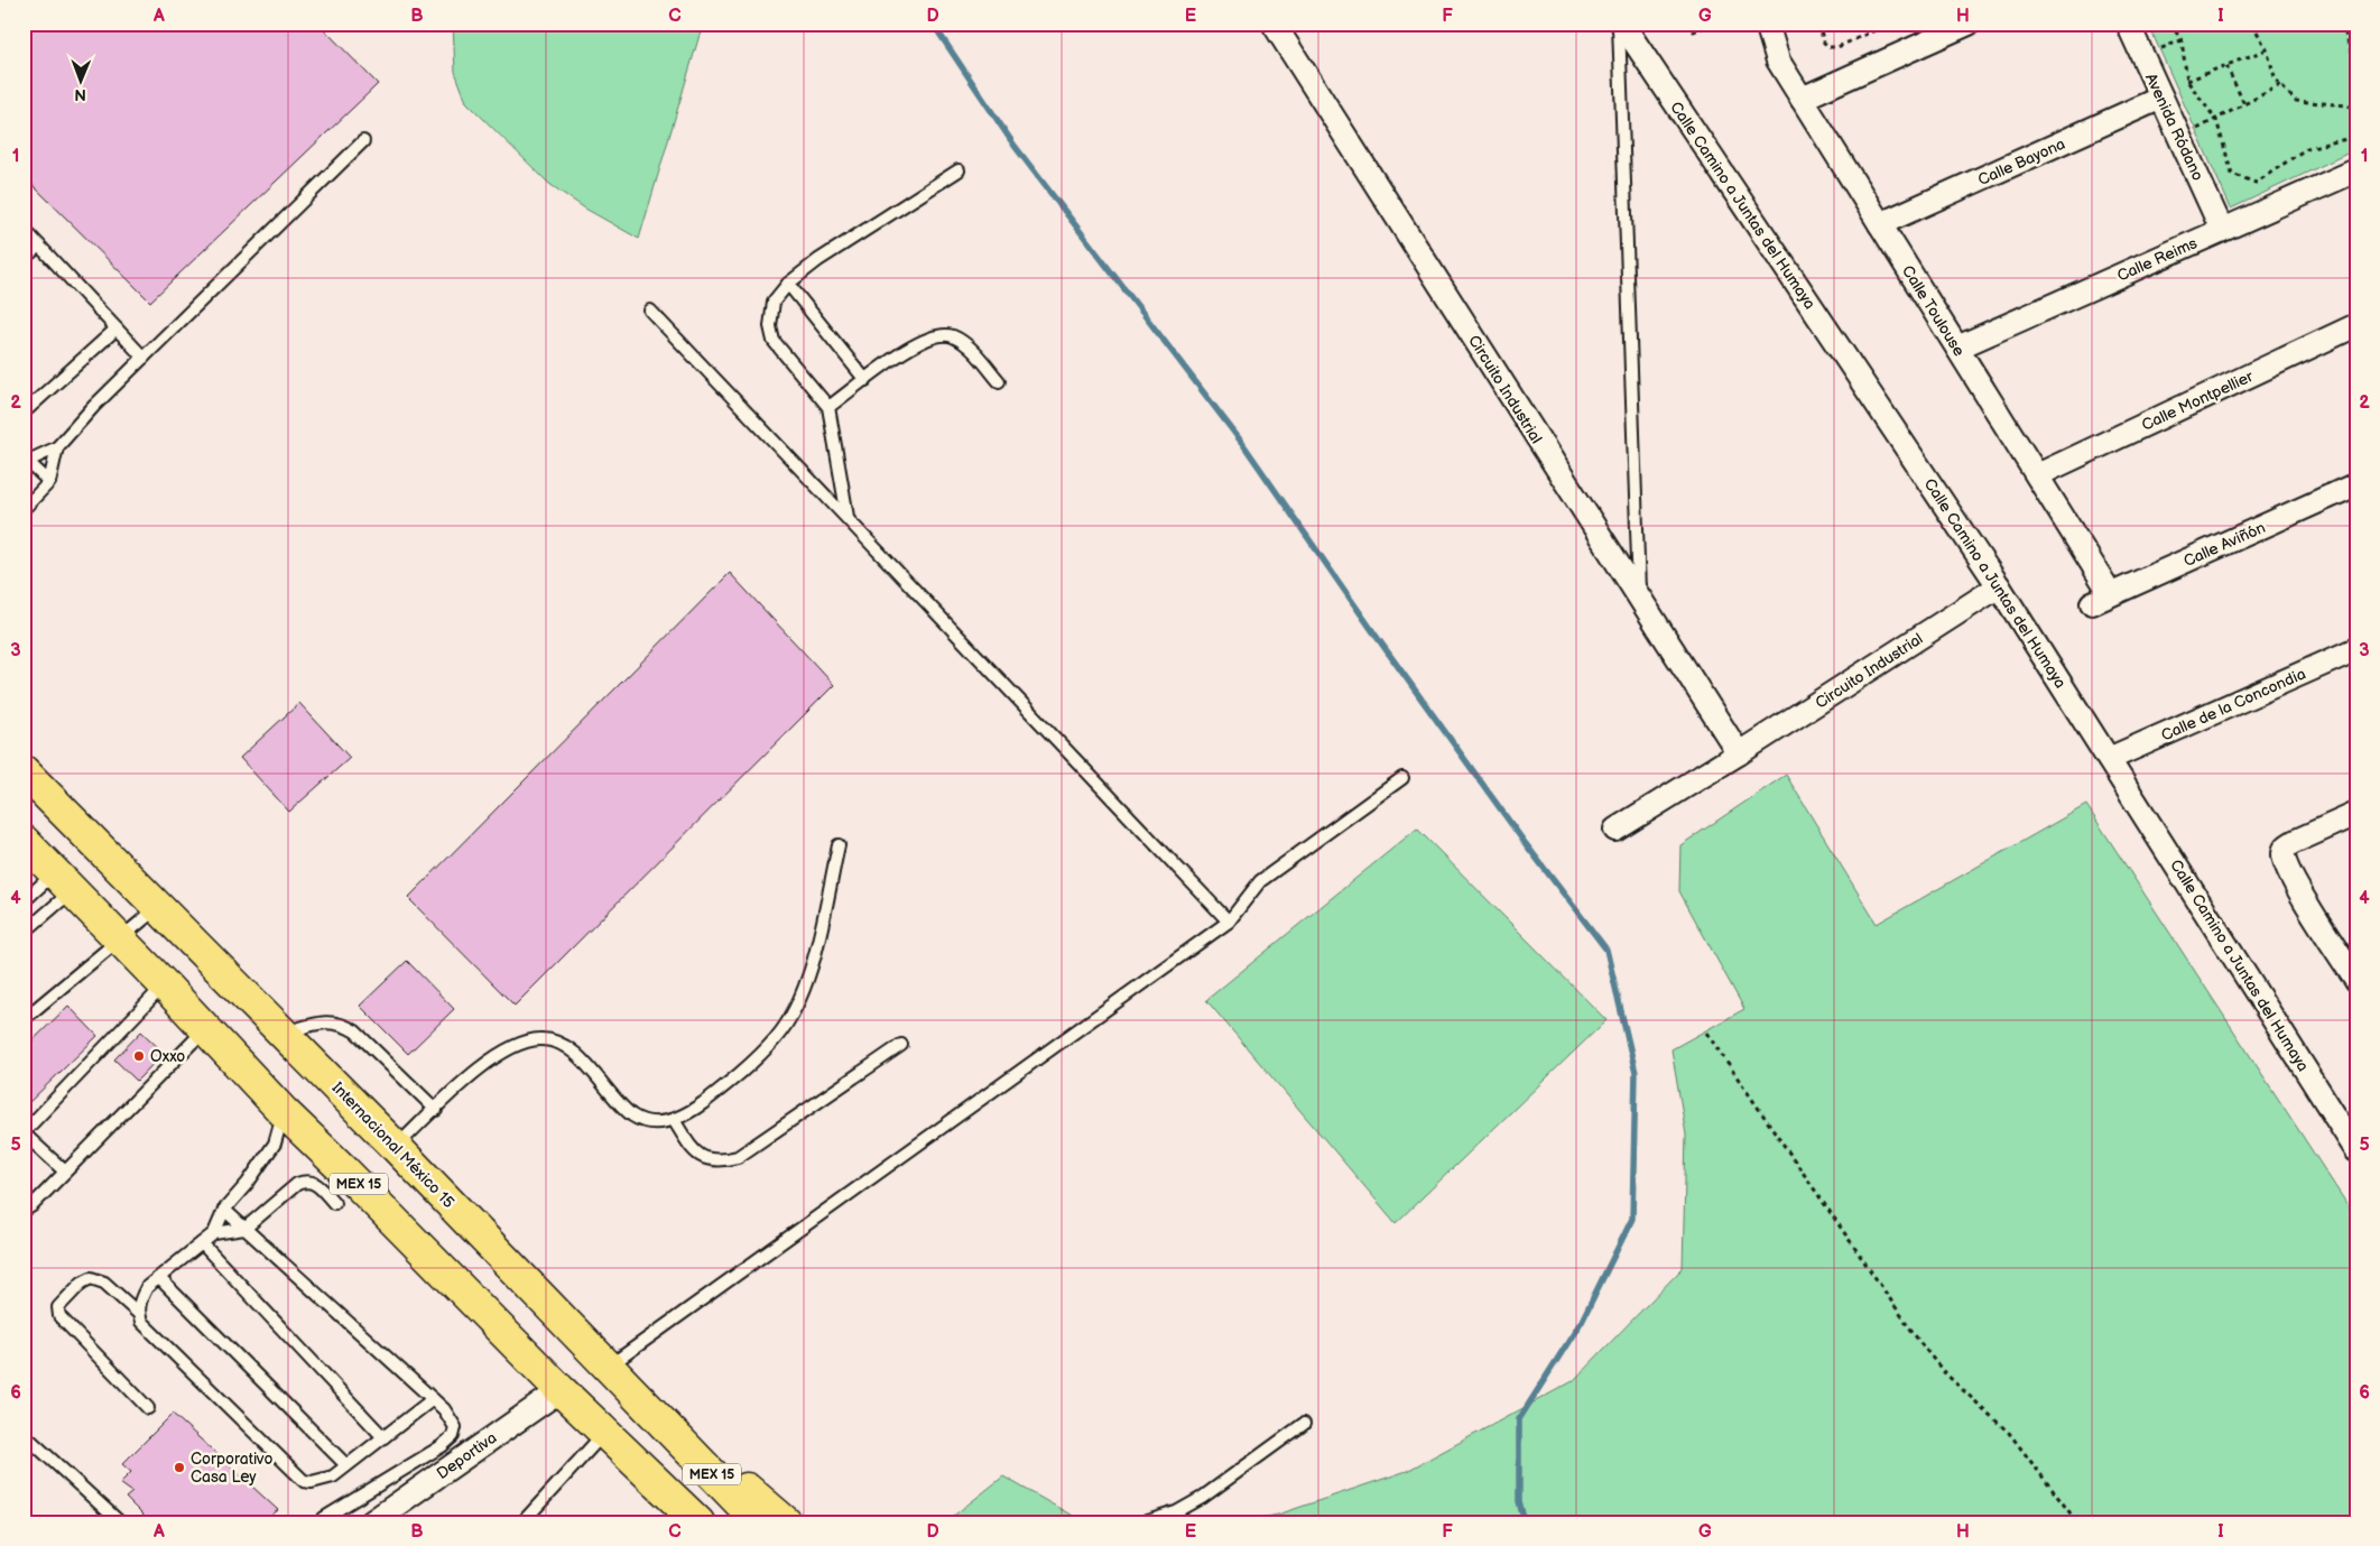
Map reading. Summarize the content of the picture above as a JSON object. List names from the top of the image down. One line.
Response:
{"streets":{"main road":["Internacional México 15","MEX 15"],"street":["Avenida Ródano","Calle Bayona","Calle Camino a Juntas del Humaya","Calle Reims","Calle Toulouse","Circuito Industrial","Calle Montpellier","Calle Aviñón","Calle de la Concondia","Deportiva"]},"crossings":[["Avenida Ródano","Calle Bayona"],["Avenida Ródano","Calle Reims"],["Calle Bayona","Calle Toulouse"],["Calle Camino a Juntas del Humaya","Circuito Industrial"],["Calle Camino a Juntas del Humaya","Calle de la Concondia"],["Calle Reims","Calle Toulouse"],["Calle Toulouse","Calle Montpellier"],["Calle Toulouse","Calle Aviñón"],["MEX 15","Deportiva"]],"places":["Oxxo","Corporativo Casa Ley"],"north":"bottom","grid":{"columns":["A","B","C","D","E","F","G","H","I"],"rows":["1","2","3","4","5","6"]}}
